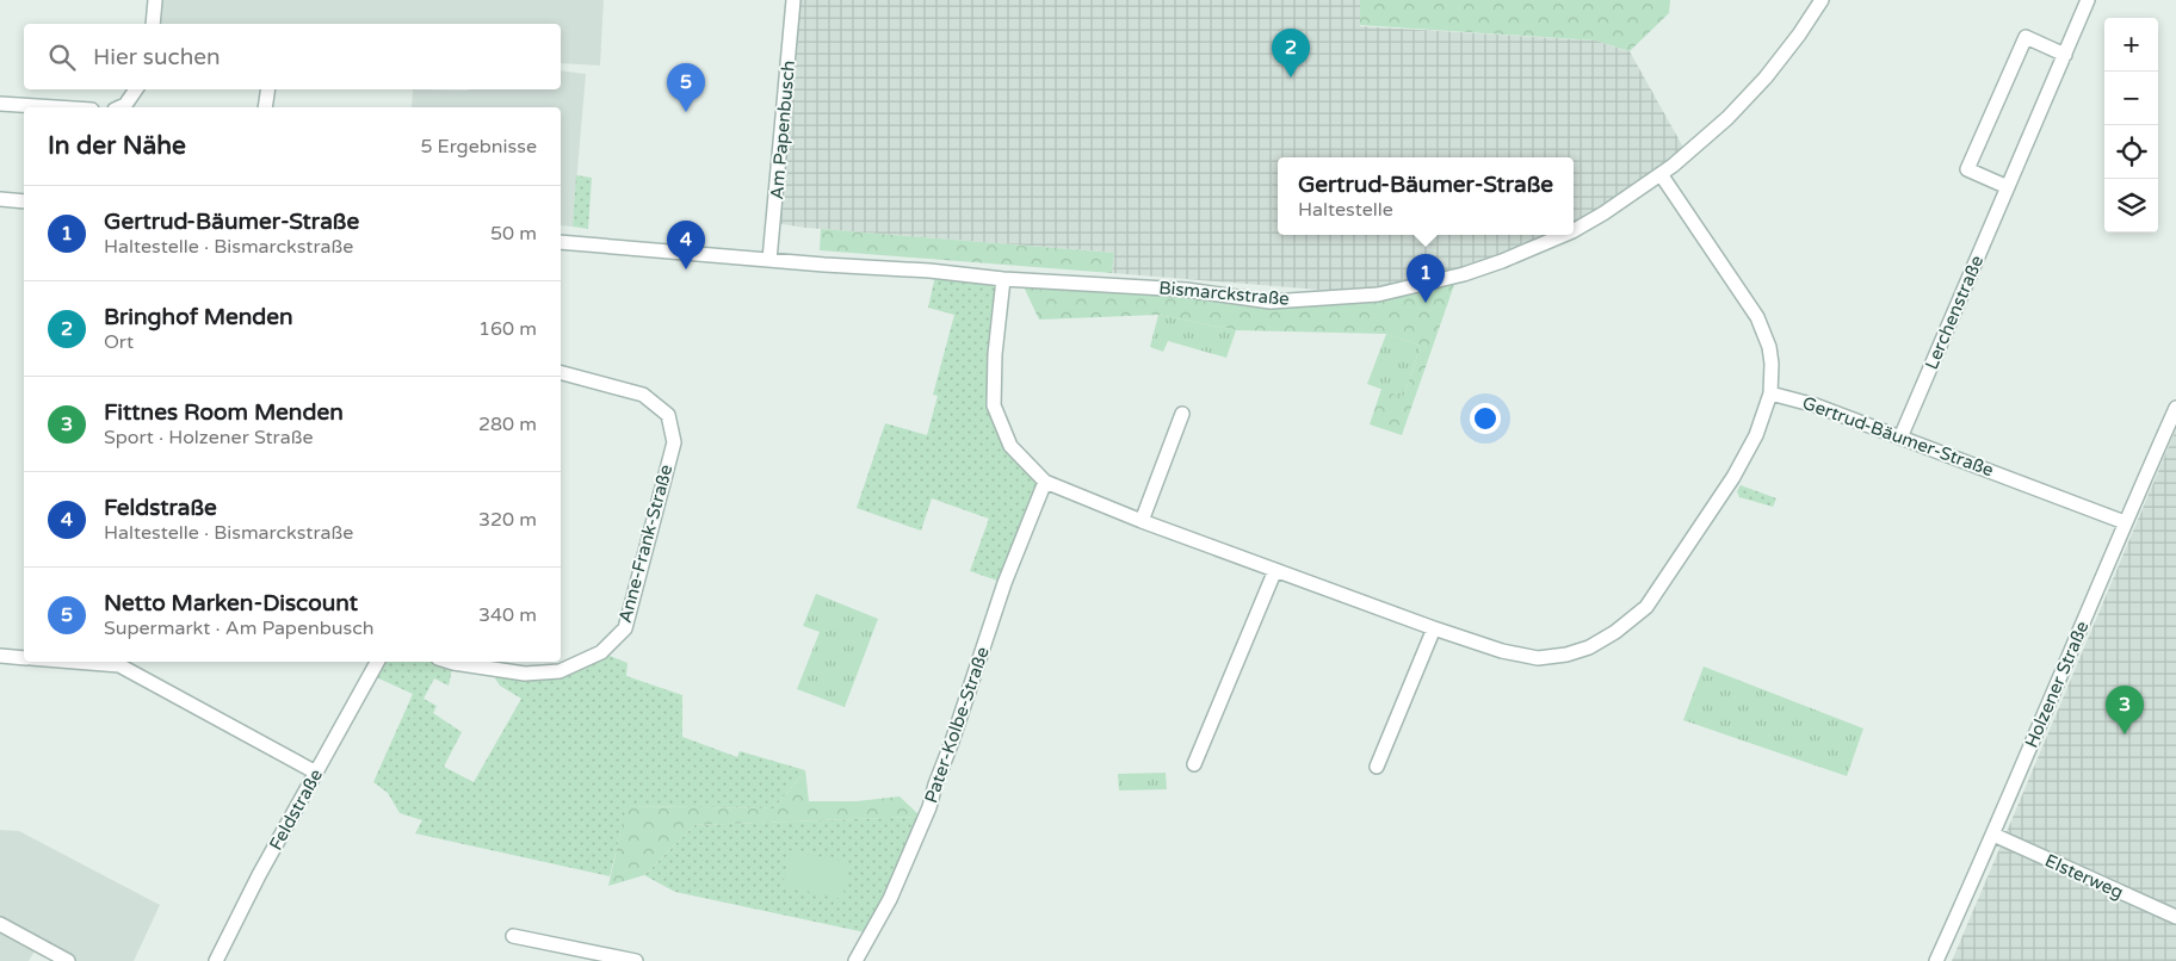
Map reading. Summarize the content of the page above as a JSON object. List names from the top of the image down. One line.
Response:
{"streets":{"street":["Am Papenbusch","Bismarckstraße","Lerchenstraße","Gertrud-Bäumer-Straße","Anne-Frank-Straße","Holzener Straße","Pater-Kolbe-Straße","Feldstraße","Elsterweg"]},"crossings":[["Am Papenbusch","Bismarckstraße"],["Lerchenstraße","Gertrud-Bäumer-Straße"],["Gertrud-Bäumer-Straße","Holzener Straße"],["Holzener Straße","Elsterweg"]],"page":{"map_buttons":["+","−"],"search":"Hier suchen","pins":["2","5","4","1","3"],"heading":["In der Nähe","5 Ergebnisse"],"popup":["Gertrud-Bäumer-Straße","Haltestelle"],"list":[{"mark":"1","name":"Gertrud-Bäumer-Straße","note":"Haltestelle · Bismarckstraße","value":"50 m"},{"mark":"2","name":"Bringhof Menden","note":"Ort","value":"160 m"},{"mark":"3","name":"Fittnes Room Menden","note":"Sport · Holzener Straße","value":"280 m"},{"mark":"4","name":"Feldstraße","note":"Haltestelle · Bismarckstraße","value":"320 m"},{"mark":"5","name":"Netto Marken-Discount","note":"Supermarkt · Am Papenbusch","value":"340 m"}]}}
